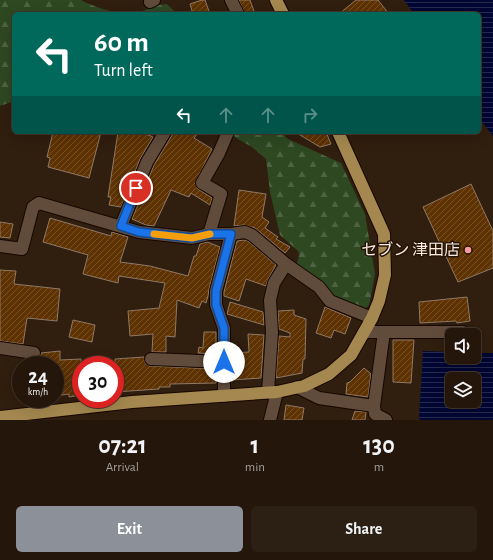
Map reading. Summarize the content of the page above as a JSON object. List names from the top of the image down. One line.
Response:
{"places":["セブン 津田店"],"page":{"turn":["60 m","Turn left"],"speed":"24 km/h","limit":"30","eta":["07:21","Arrival","1","min","130","m"],"buttons":["Exit","Share"]}}
